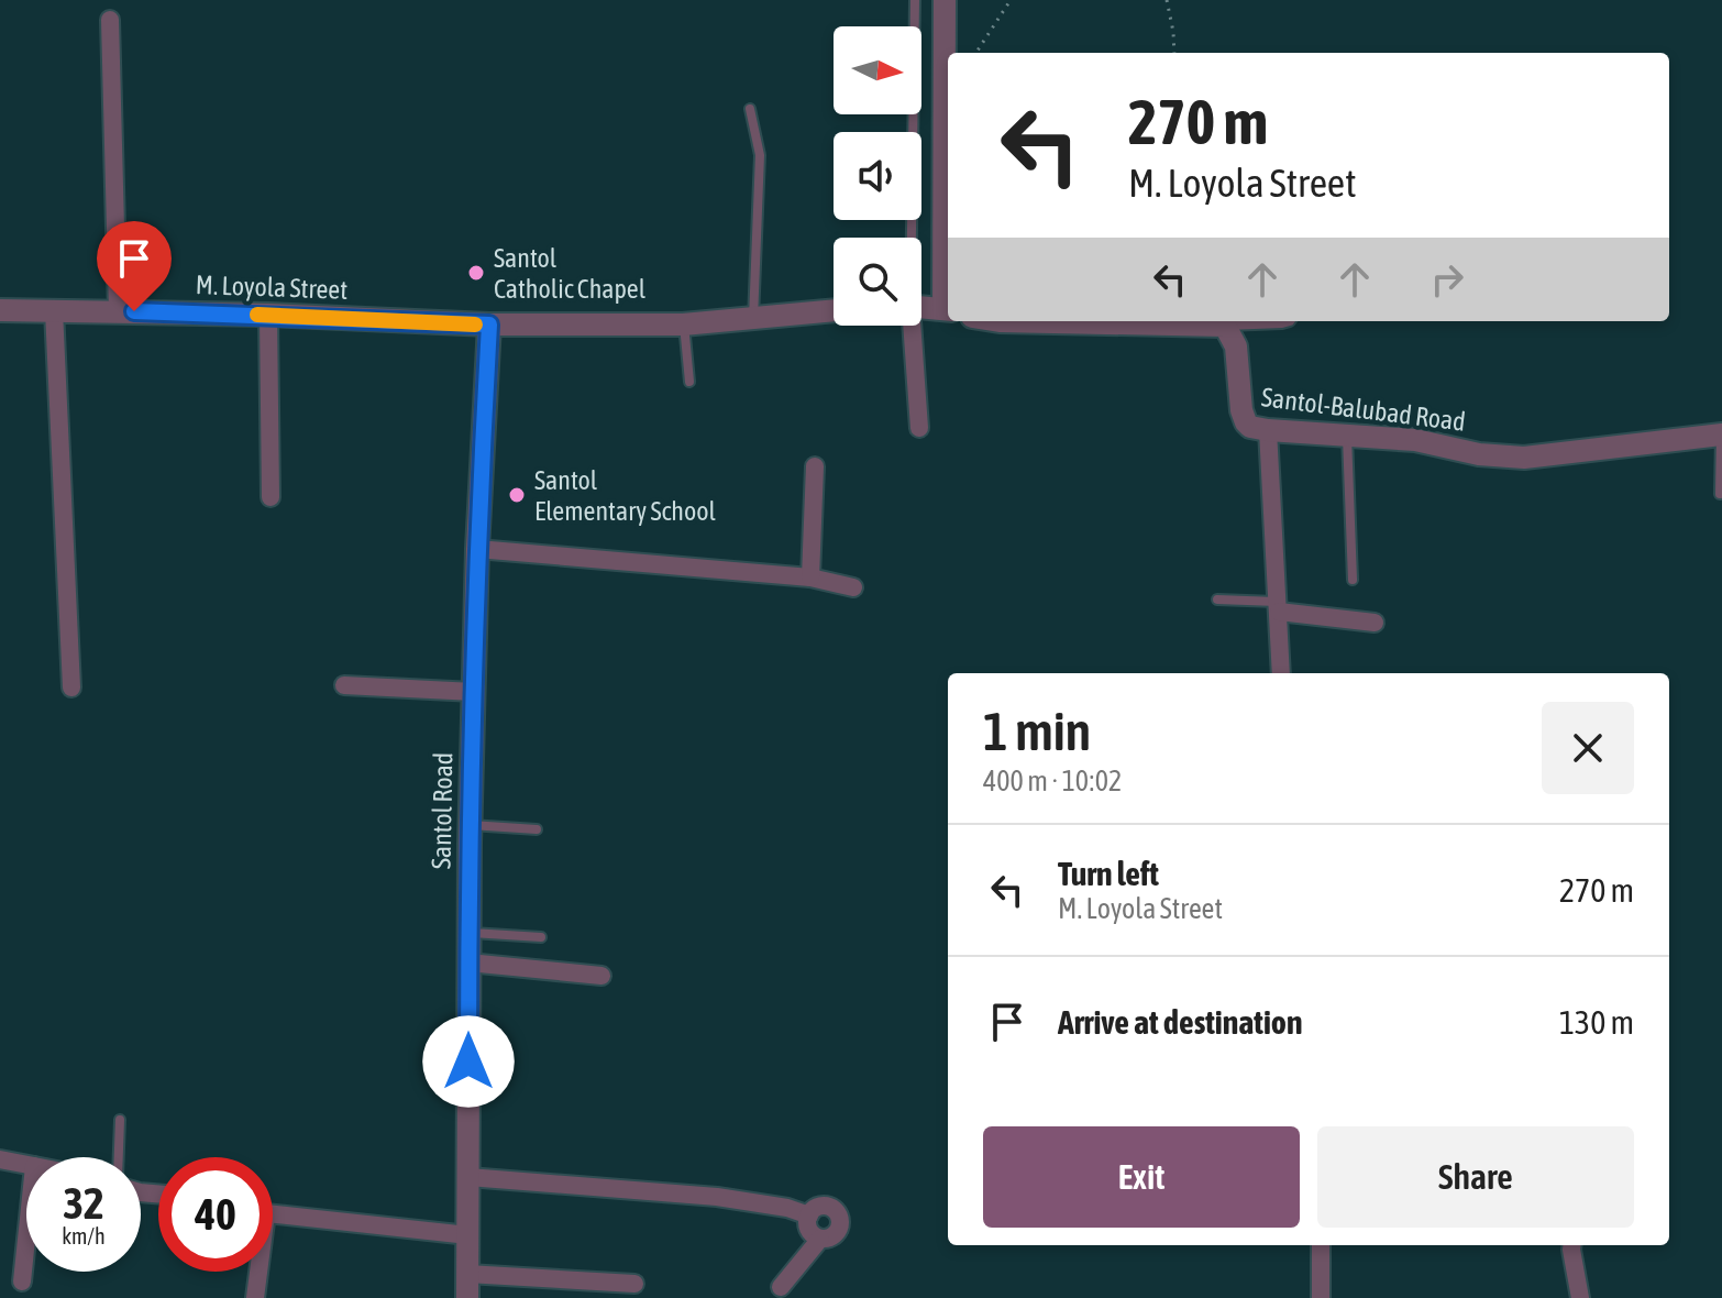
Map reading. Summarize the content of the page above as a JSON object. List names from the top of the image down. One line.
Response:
{"streets":{"street":["M. Loyola Street","Santol-Balubad Road","Santol Road"]},"crossings":[["M. Loyola Street","Santol Road"]],"places":["Santol Catholic Chapel","Santol Elementary School"],"north":"right","page":{"turn":["270 m","M. Loyola Street"],"heading":["1 min","400 m · 10:02"],"list":[{"name":"Turn left","note":"M. Loyola Street","value":"270 m"},{"name":"Arrive at destination","value":"130 m"}],"buttons":["Exit","Share"],"speed":"32 km/h","limit":"40"}}
